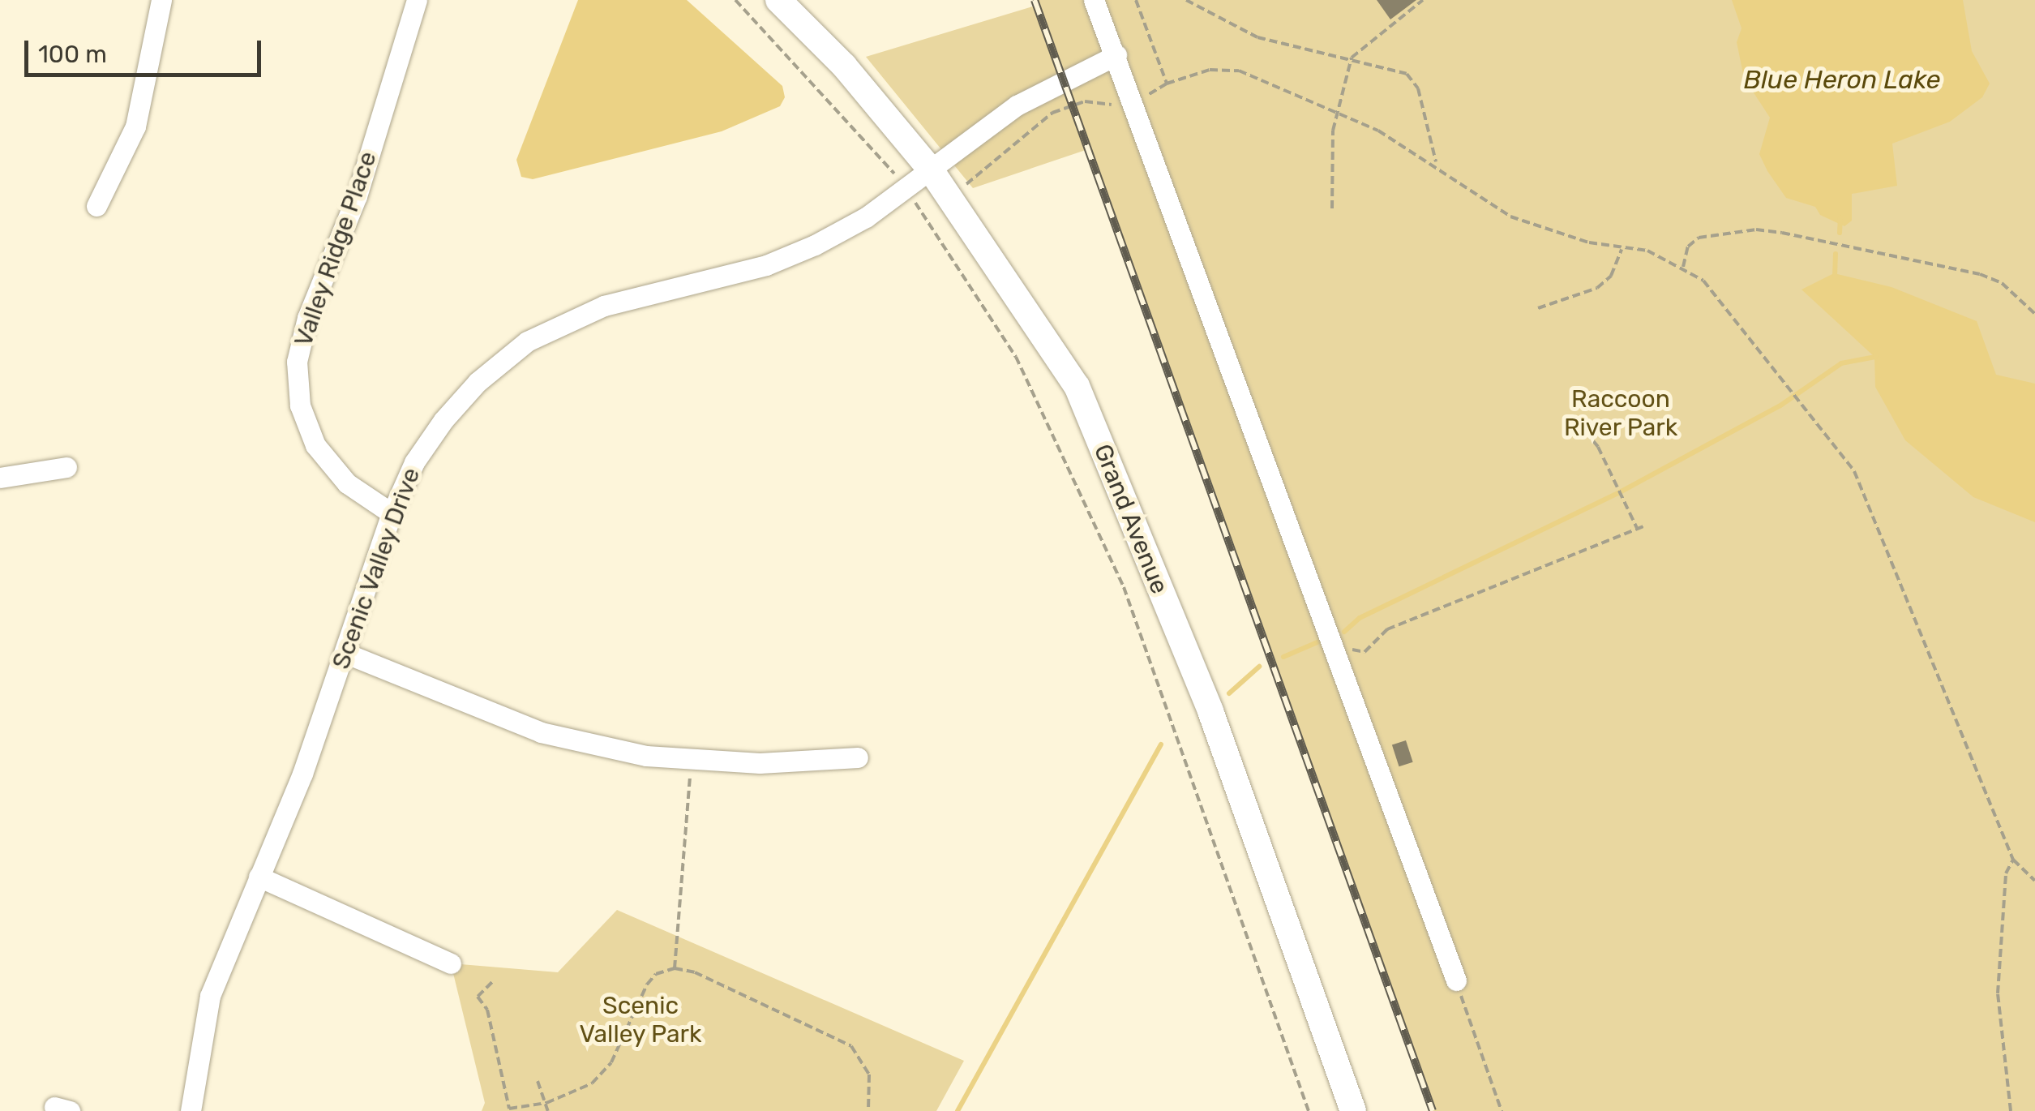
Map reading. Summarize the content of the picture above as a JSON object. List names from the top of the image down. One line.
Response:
{"streets":{"main road":["Grand Avenue"],"street":["Valley Ridge Place","Scenic Valley Drive"]},"crossings":[["Valley Ridge Place","Scenic Valley Drive"],["Grand Avenue","Scenic Valley Drive"]],"water":["Blue Heron Lake"],"parks":["Raccoon River Park","Scenic Valley Park"],"scale_bar":"100 m"}
